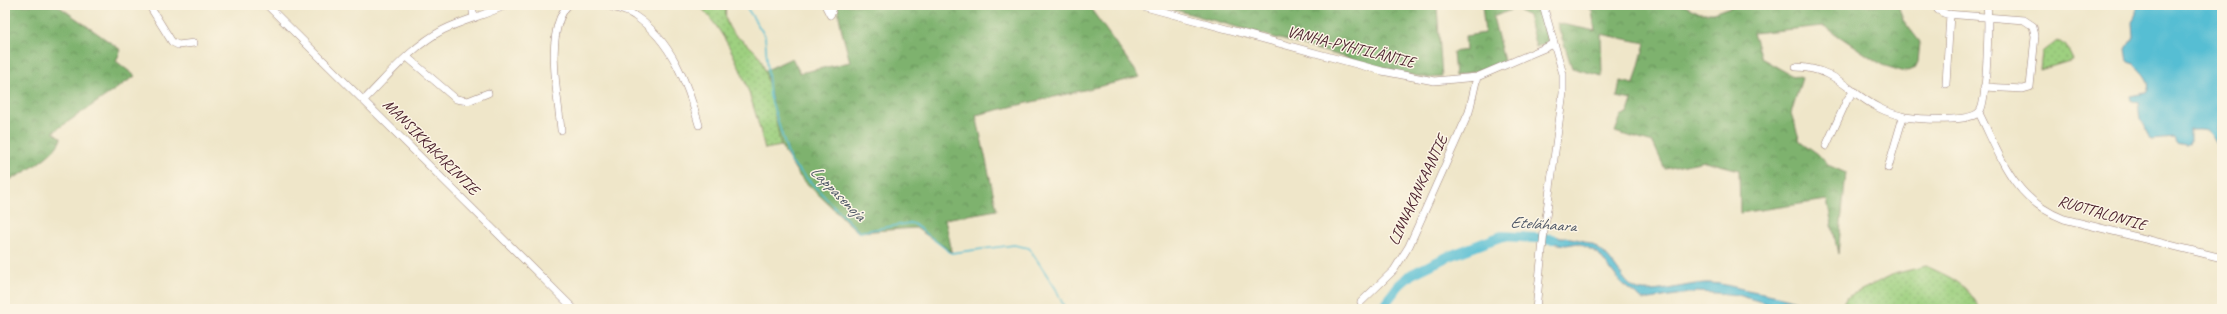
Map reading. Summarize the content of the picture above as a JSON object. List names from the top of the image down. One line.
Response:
{"streets":{"street":["VANHA-PYHTILÄNTIE","MANSIKKAKARINTIE","LINNAKANKAANTIE","RUOTTALONTIE"]},"crossings":[["VANHA-PYHTILÄNTIE","LINNAKANKAANTIE"]],"water":["Lappasenoja","Etelähaara"]}
